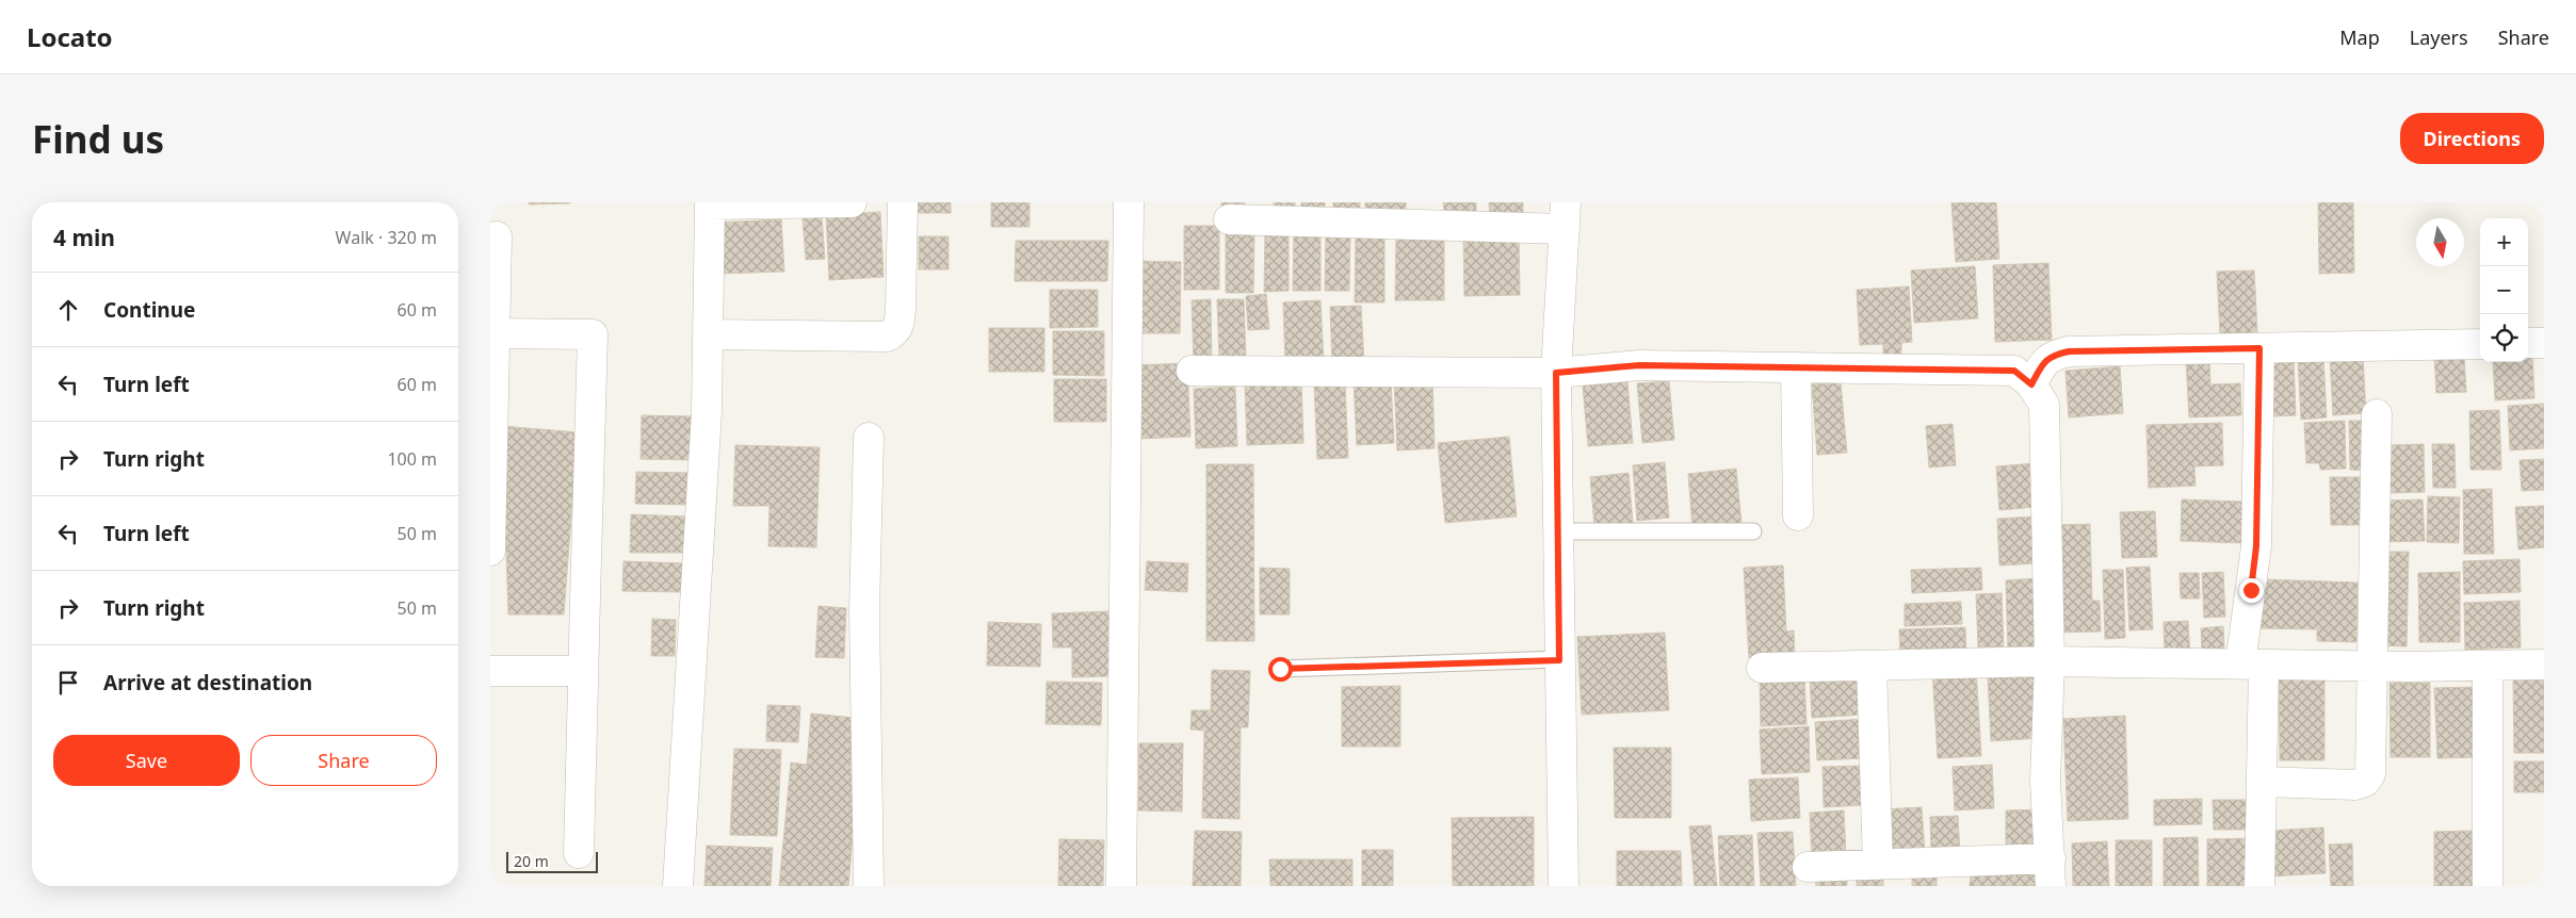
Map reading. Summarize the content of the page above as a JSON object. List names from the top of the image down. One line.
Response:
{"scale_bar":"20 m","north":"bottom","page":{"header":"Locato","nav":["Map","Layers","Share"],"buttons":["Directions",["Save","Share"]],"title":"Find us","heading":["4 min","Walk · 320 m"],"map_buttons":["+","−"],"list":[["Continue","60 m"],["Turn left","60 m"],["Turn right","100 m"],["Turn left","50 m"],["Turn right","50 m"],"Arrive at destination"],"scale":"20 m"}}
